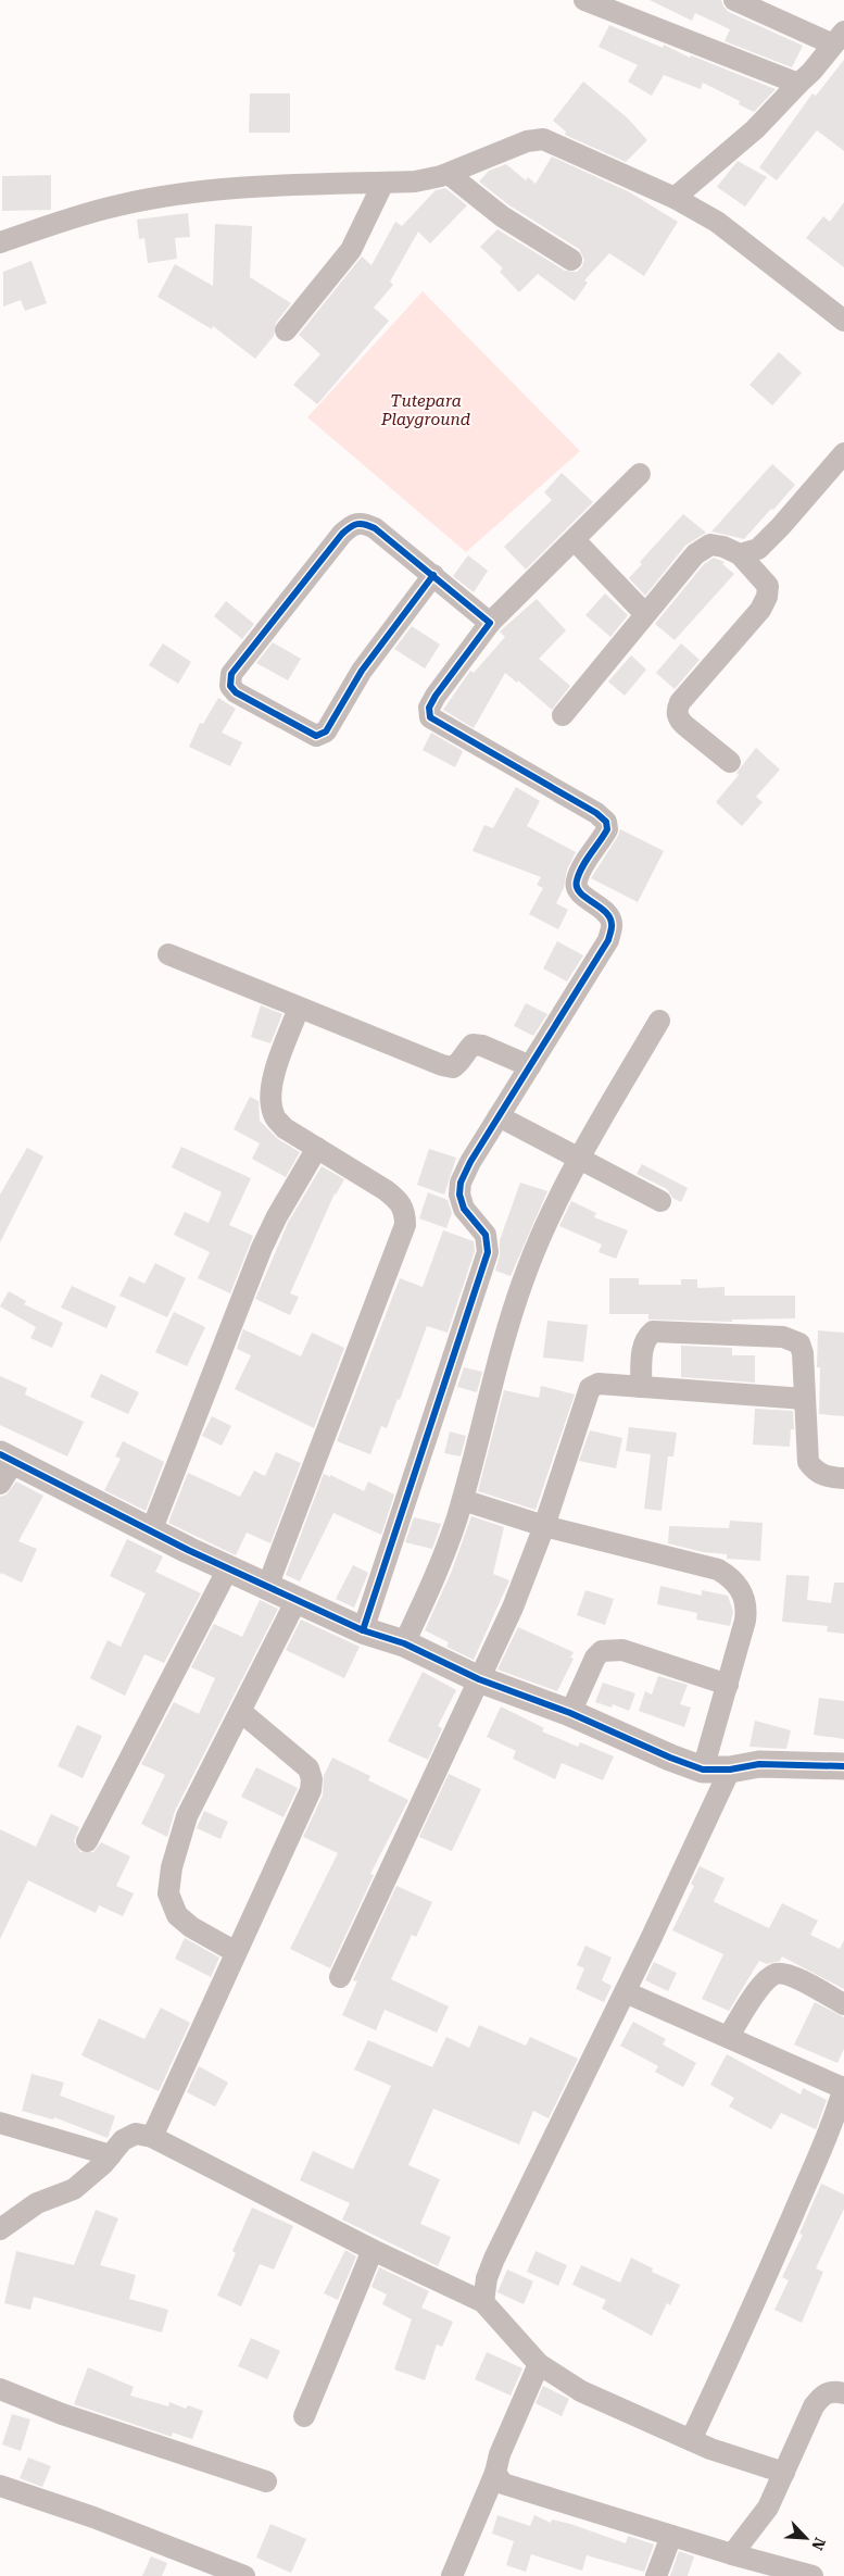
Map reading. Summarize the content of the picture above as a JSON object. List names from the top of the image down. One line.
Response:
{"parks":["Tutepara Playground"],"north":"bottom right"}
